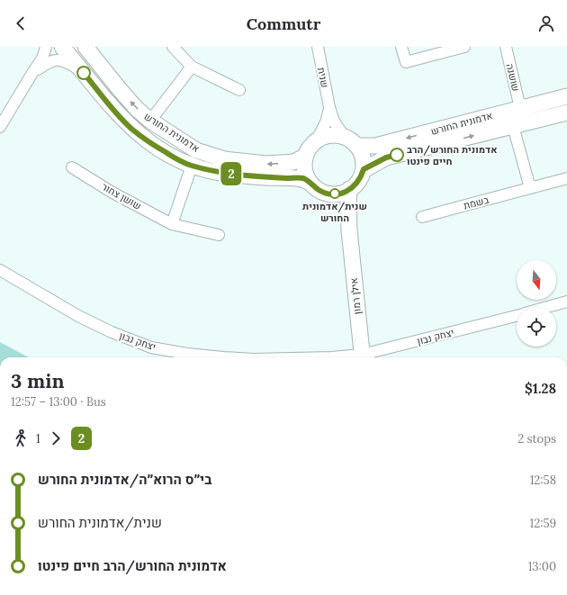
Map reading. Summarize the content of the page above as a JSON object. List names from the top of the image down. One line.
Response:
{"streets":{"street":["שנית","שושנה","אדמונית החורש","שושן צחור","בשמת","אילן רמון","יצחק נבון"]},"crossings":[["שנית","אדמונית החורש"],["שנית","אילן רמון"],["שושנה","אדמונית החורש"],["אדמונית החורש","אילן רמון"]],"places":["אדמונית החורש/הרב חיים פינטו","שנית/אדמונית החורש"],"lines":["bus line 2"],"north":"bottom","page":{"header":"Commutr","on_map":"2","heading":["3 min","12:57 – 13:00 · Bus","$1.28"],"legs":["1","2","2 stops"],"list":[{"name":"בי״ס הרוא״ה/אדמונית החורש","value":"12:58"},{"name":"שנית/אדמונית החורש","value":"12:59"},{"name":"אדמונית החורש/הרב חיים פינטו","value":"13:00"}]}}
